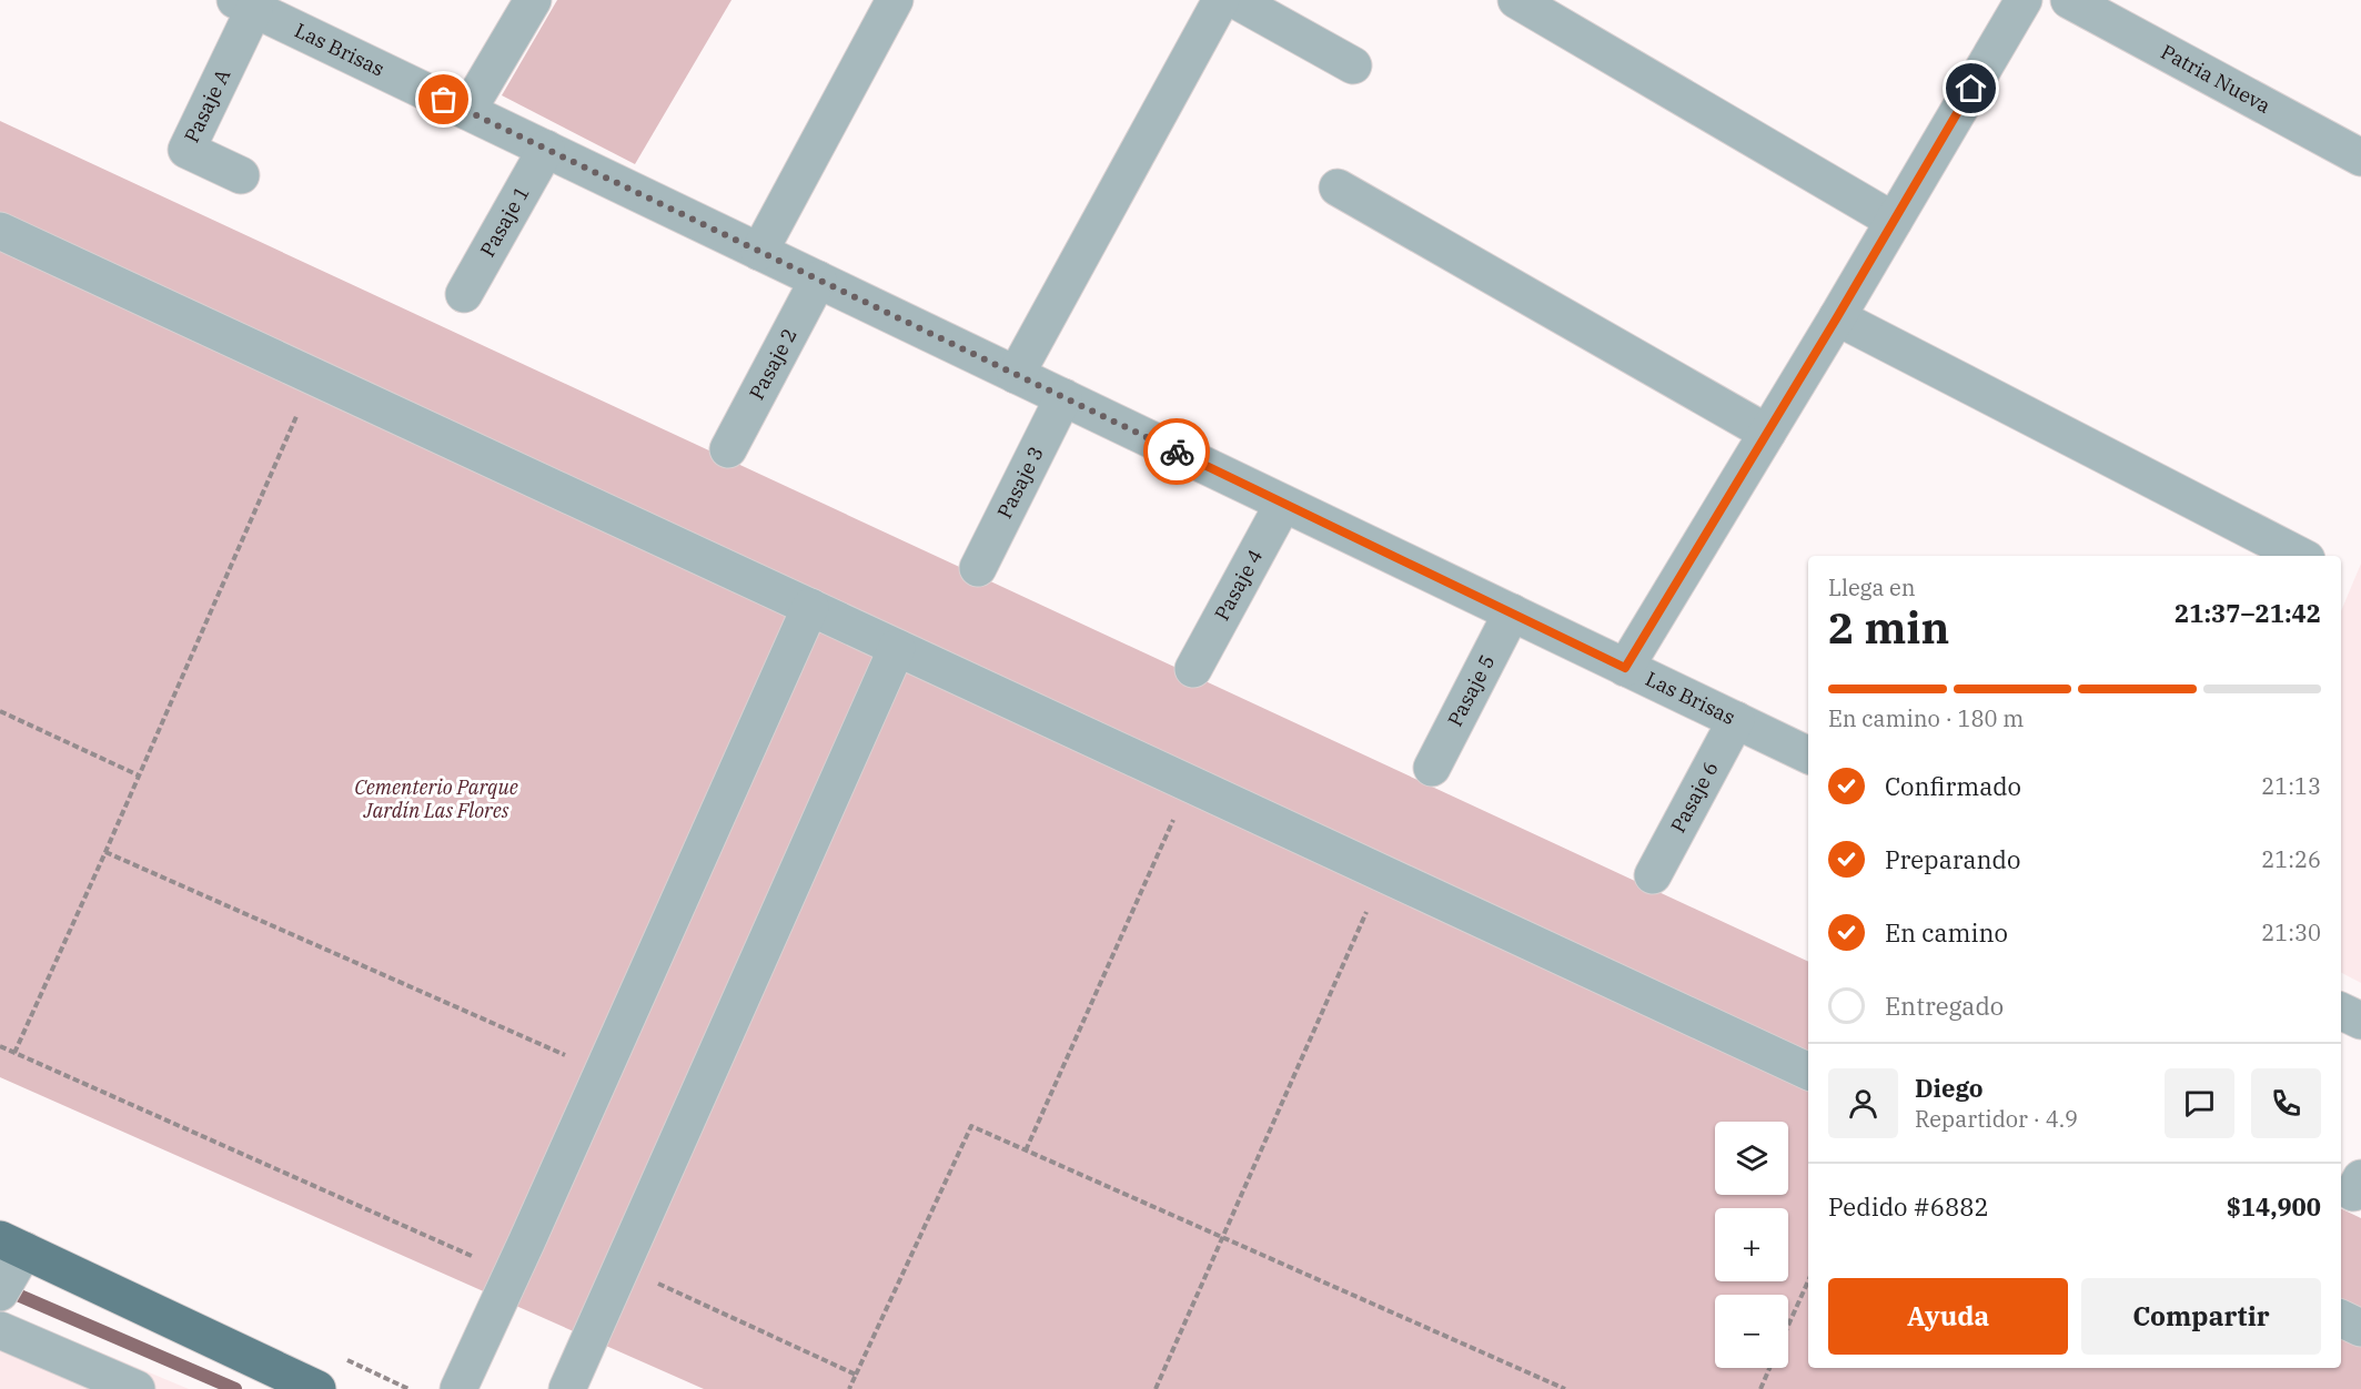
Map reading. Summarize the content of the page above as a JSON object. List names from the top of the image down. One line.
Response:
{"streets":{"street":["Las Brisas","Patria Nueva","Pasaje A","Pasaje 1","Pasaje 2","Pasaje 3","Pasaje 4","Pasaje 5","Pasaje 6"]},"crossings":[["Las Brisas","Pasaje A"],["Las Brisas","Pasaje 1"],["Las Brisas","Pasaje 2"],["Las Brisas","Pasaje 3"],["Las Brisas","Pasaje 4"],["Las Brisas","Pasaje 5"],["Las Brisas","Pasaje 6"]],"parks":["Cementerio Parque Jardín Las Flores"],"page":{"heading":["2 min","Llega en","21:37–21:42"],"panel":["Diego","Repartidor · 4.9","Pedido #6882","$14,900"],"bar":"En camino · 180 m","list":[["Confirmado","21:13"],["Preparando","21:26"],["En camino","21:30"],"Entregado"],"map_buttons":["+","−"],"buttons":["Ayuda","Compartir"]}}
